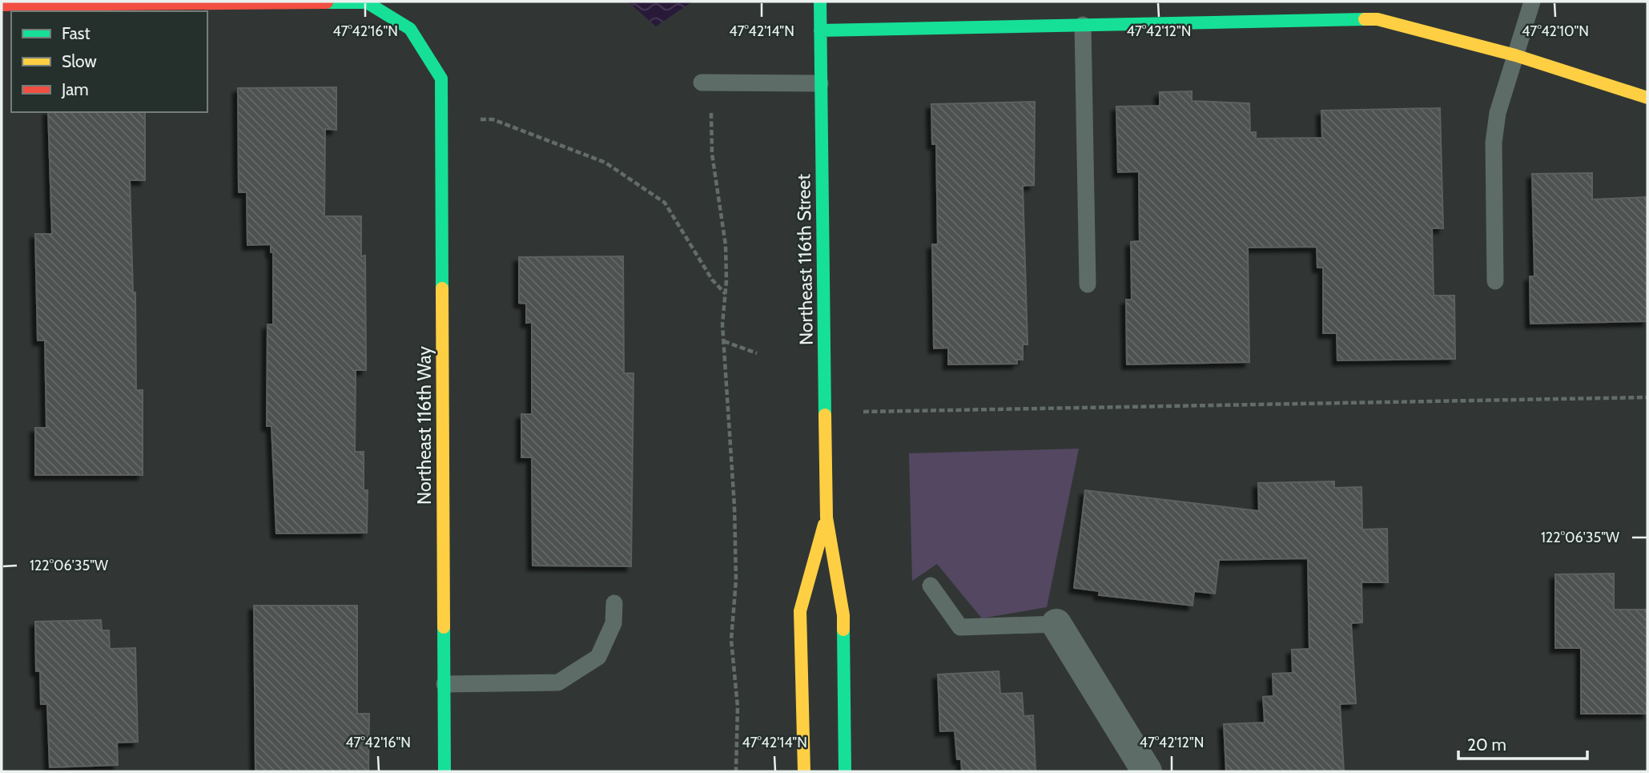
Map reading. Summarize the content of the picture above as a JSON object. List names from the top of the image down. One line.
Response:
{"streets":{"street":["Northeast 116th Street","Northeast 116th Way"]},"legend":["Fast","Slow","Jam"],"scale_bar":"20 m","coordinates":["47°42'16\"N","47°42'14\"N","47°42'12\"N","47°42'10\"N","122°06'35\"W"]}
